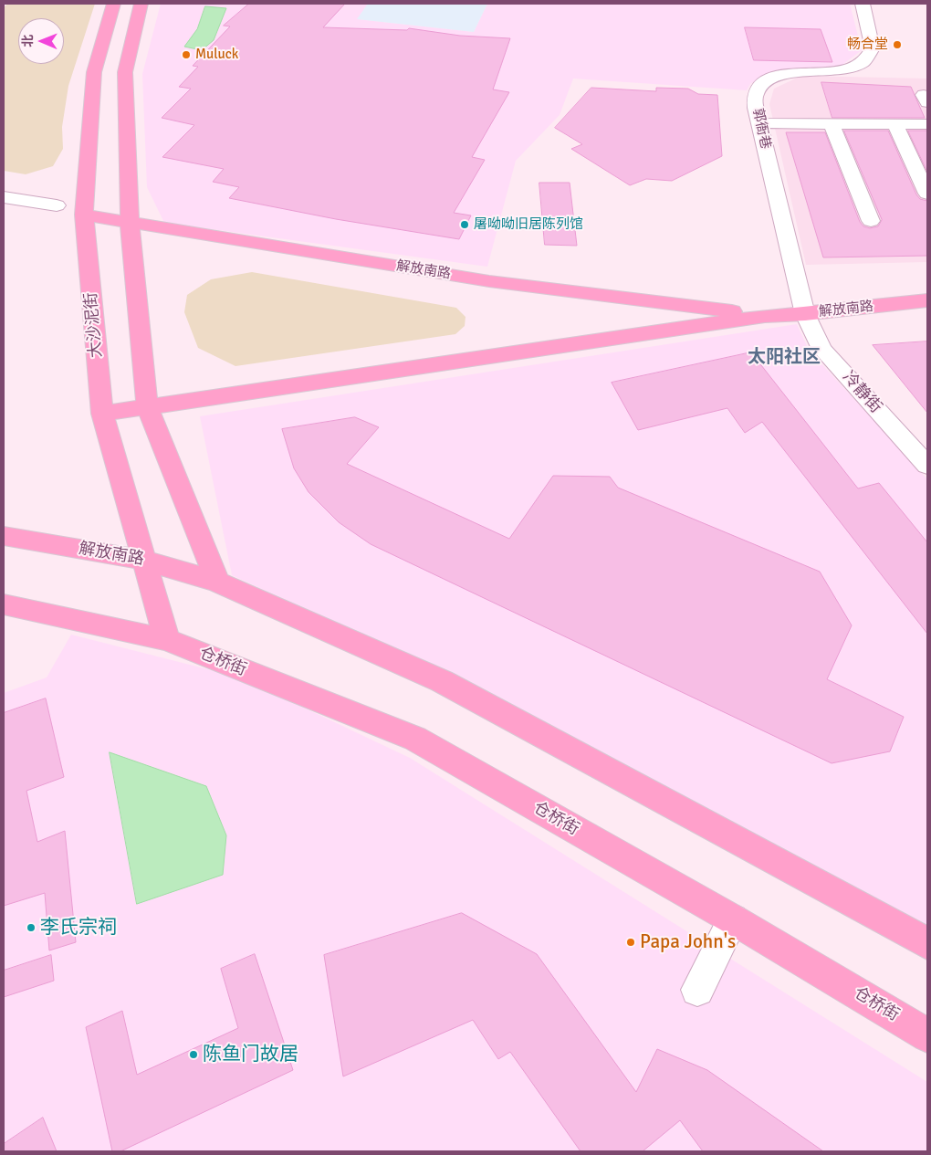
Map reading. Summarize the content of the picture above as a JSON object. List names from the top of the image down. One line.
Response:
{"streets":{"main road":["解放南路","大沙泥街","仓桥街"],"street":["郭衙巷","冷静街"]},"crossings":[["郭衙巷","解放南路"],["郭衙巷","冷静街"],["解放南路","大沙泥街"],["解放南路","冷静街"],["大沙泥街","仓桥街"]],"districts":["太阳社区"],"places":["畅合堂","Muluck","屠呦呦旧居陈列馆","李氏宗祠","Papa John's","陈鱼门故居"],"north":"left"}
